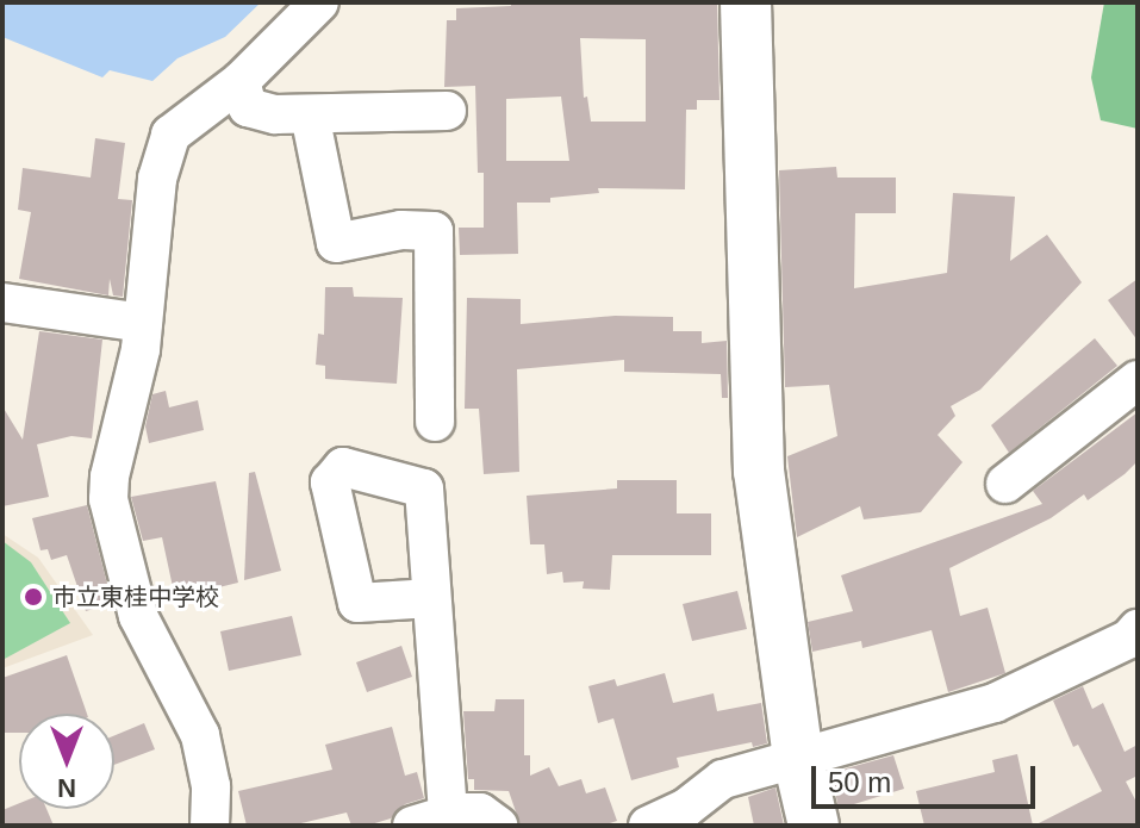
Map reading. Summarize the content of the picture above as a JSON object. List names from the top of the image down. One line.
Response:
{"places":["市立東桂中学校"],"scale_bar":"50 m","north":"bottom"}
